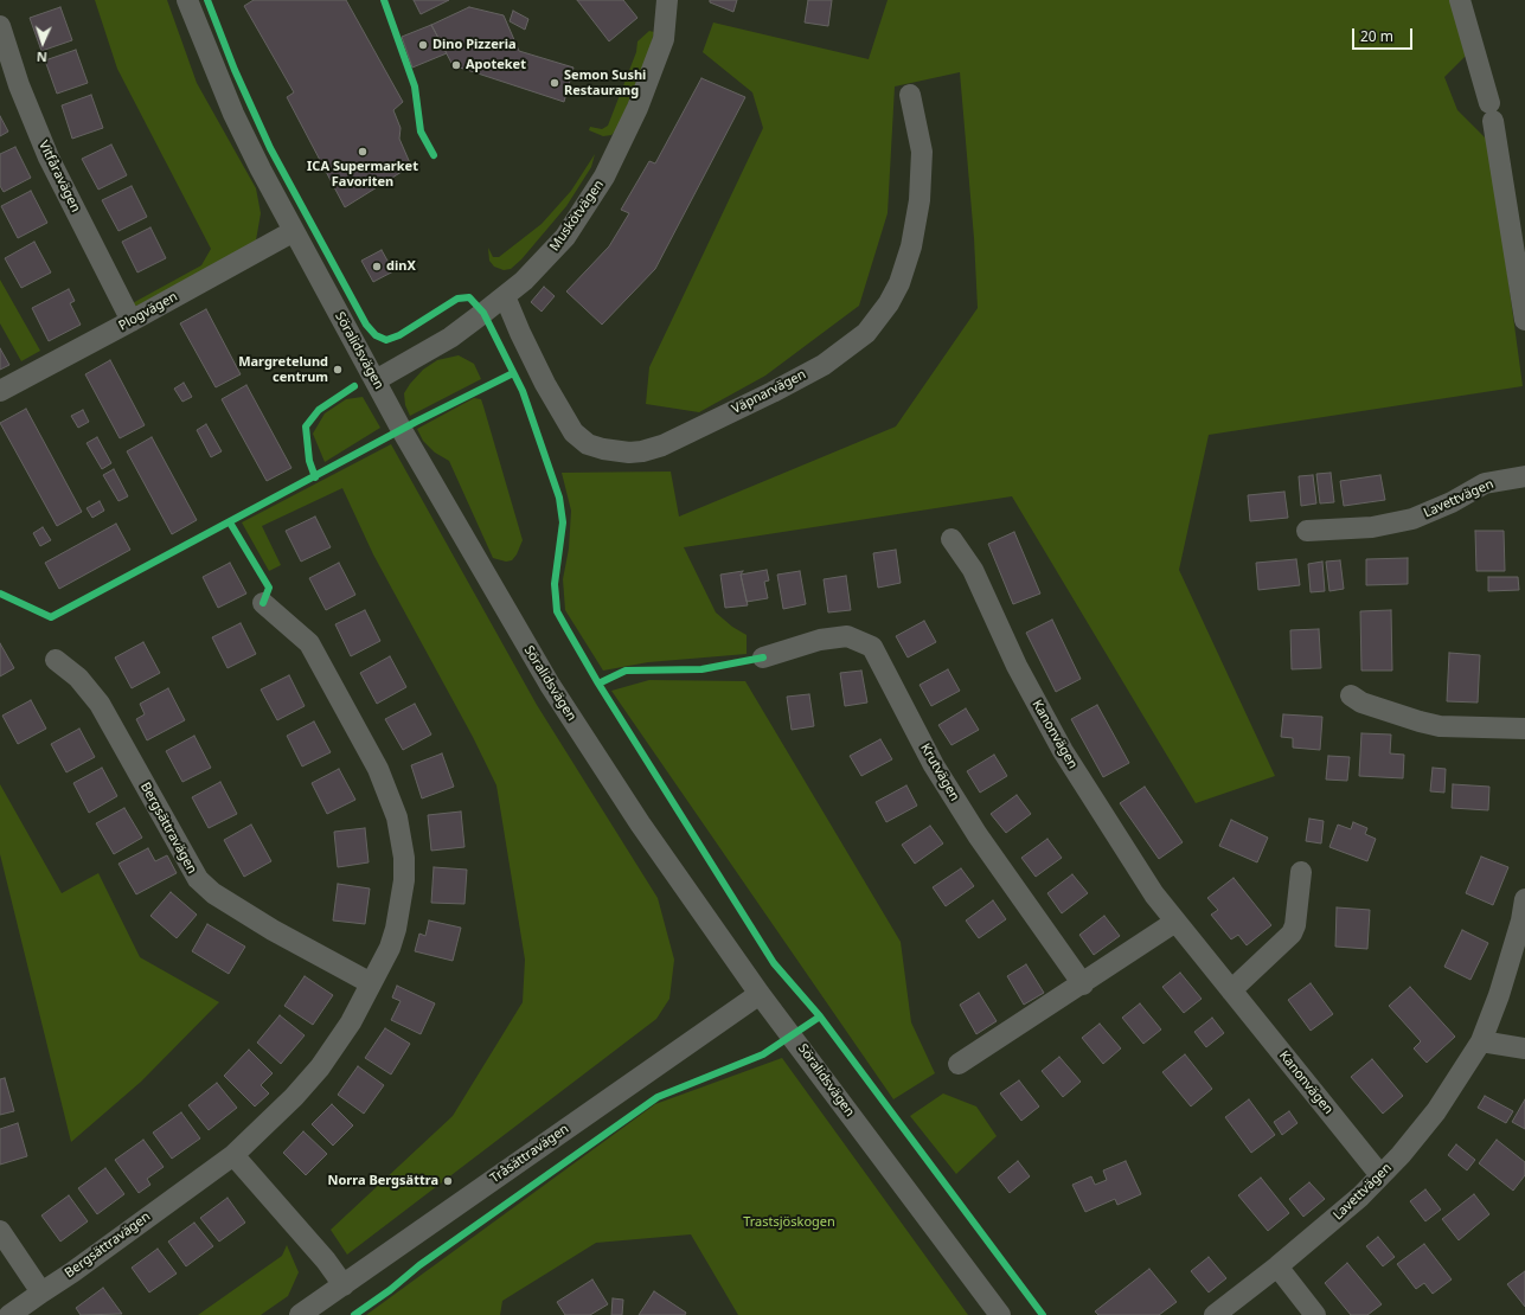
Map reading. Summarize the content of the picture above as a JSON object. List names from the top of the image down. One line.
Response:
{"streets":{"street":["Vitfåravägen","Muskötvägen","Plogvägen","Söralidsvägen","Väpnarvägen","Lavettvägen","Kanonvägen","Krutvägen","Bergsättravägen","Tråsättravägen"]},"crossings":[["Vitfåravägen","Plogvägen"],["Muskötvägen","Söralidsvägen"],["Muskötvägen","Väpnarvägen"],["Plogvägen","Söralidsvägen"],["Söralidsvägen","Tråsättravägen"],["Lavettvägen","Kanonvägen"]],"parks":["Trastsjöskogen"],"places":["Dino Pizzeria","Apoteket","Semon Sushi Restaurang","ICA Supermarket Favoriten","dinX","Margretelund centrum","Norra Bergsättra"],"scale_bar":"20 m","north":"bottom"}
